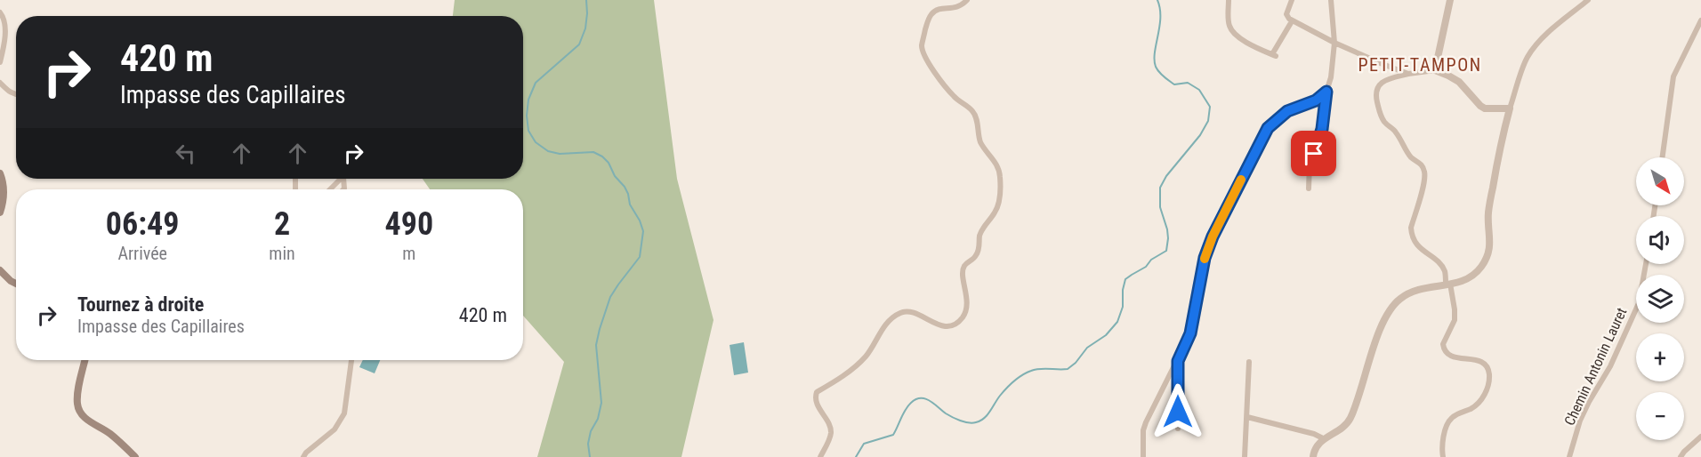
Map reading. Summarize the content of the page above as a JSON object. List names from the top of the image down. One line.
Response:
{"streets":{"street":["Chemin Antonin Lauret"]},"districts":["PETIT-TAMPON"],"north":"bottom right","page":{"turn":["420 m","Impasse des Capillaires"],"map_buttons":["+","−"],"eta":["06:49","Arrivée","2","min","490","m"],"list":[{"name":"Tournez à droite","note":"Impasse des Capillaires","value":"420 m"}]}}
